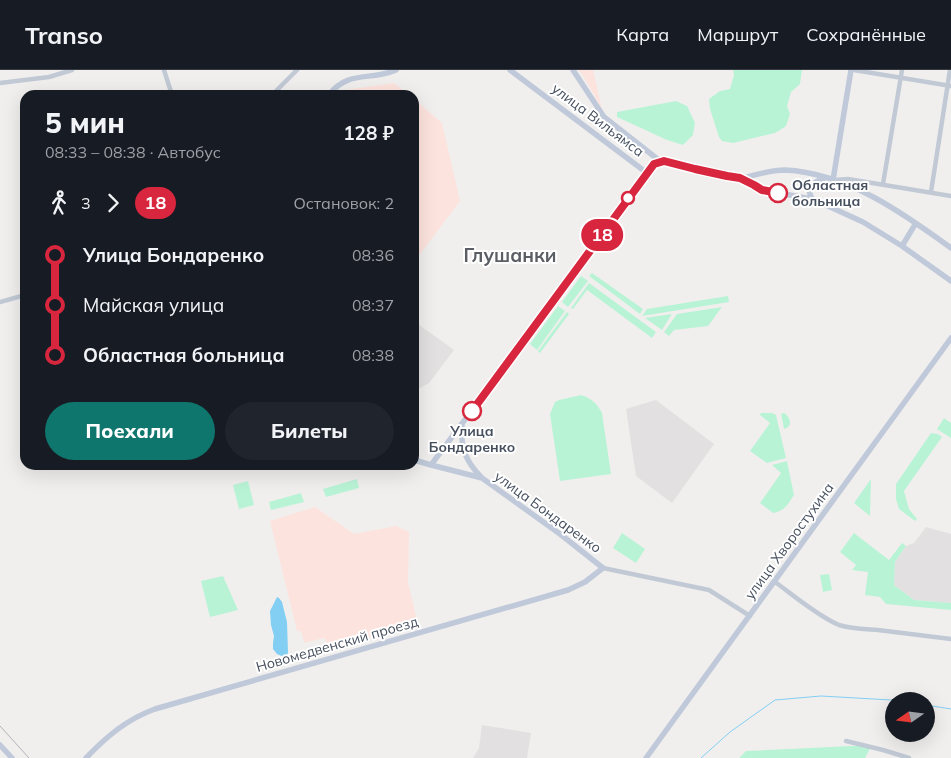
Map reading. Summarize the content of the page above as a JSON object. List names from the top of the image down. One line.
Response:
{"streets":{"street":["улица Вильямса","улица Бондаренко","улица Хворостухина","Новомедвенский проезд"]},"crossings":[["улица Бондаренко","улица Хворостухина"],["улица Бондаренко","Новомедвенский проезд"]],"districts":["Глушанки"],"places":["Областная больница","Улица Бондаренко"],"lines":["bus line 18"],"north":"left","page":{"header":"Transo","nav":["Карта","Маршрут","Сохранённые"],"on_map":"18","heading":["5 мин","08:33 – 08:38 · Автобус","128 ₽"],"legs":["3","18","Остановок: 2"],"list":[{"name":"Улица Бондаренко","value":"08:36"},{"name":"Майская улица","value":"08:37"},{"name":"Областная больница","value":"08:38"}],"buttons":["Поехали","Билеты"]}}
